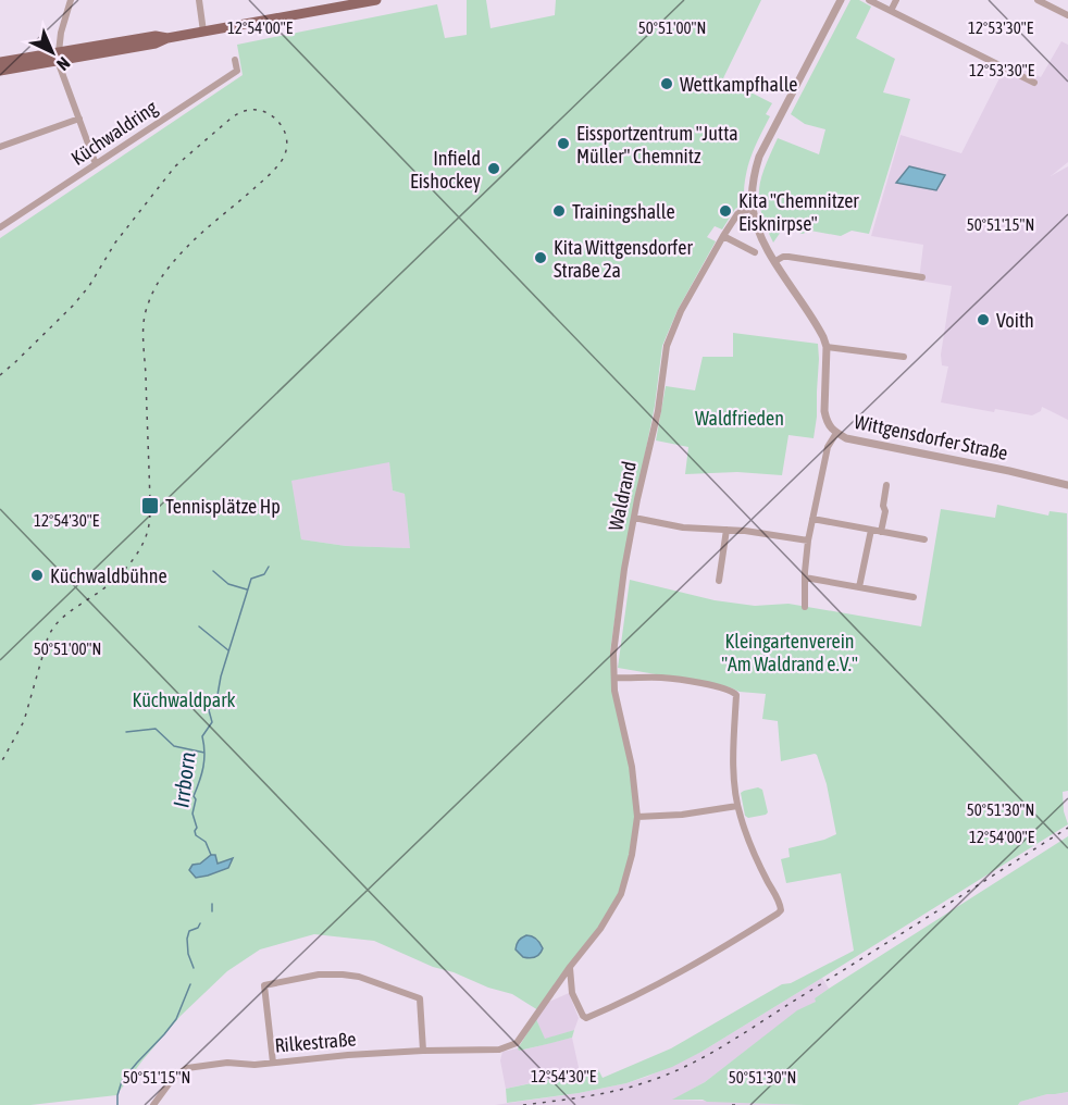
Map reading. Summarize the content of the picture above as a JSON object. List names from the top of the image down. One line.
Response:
{"streets":{"street":["Küchwaldring","Wittgensdorfer Straße","Waldrand","Rilkestraße"]},"crossings":[["Wittgensdorfer Straße","Waldrand"],["Waldrand","Rilkestraße"]],"water":["Irrborn"],"parks":["Waldfrieden","Kleingartenverein \"Am Waldrand e.V.\"","Küchwaldpark"],"places":{"other":["Wettkampfhalle","Eissportzentrum \"Jutta Müller\" Chemnitz","Infield Eishockey","Trainingshalle","Kita \"Chemnitzer Eisknirpse\"","Kita Wittgensdorfer Straße 2a","Voith","Küchwaldbühne"],"transit":["Tennisplätze Hp"]},"north":"bottom right","coordinates":["50°51'00\"N","12°53'30\"E","12°54'00\"E","50°51'15\"N","12°54'30\"E","50°51'30\"N"]}
